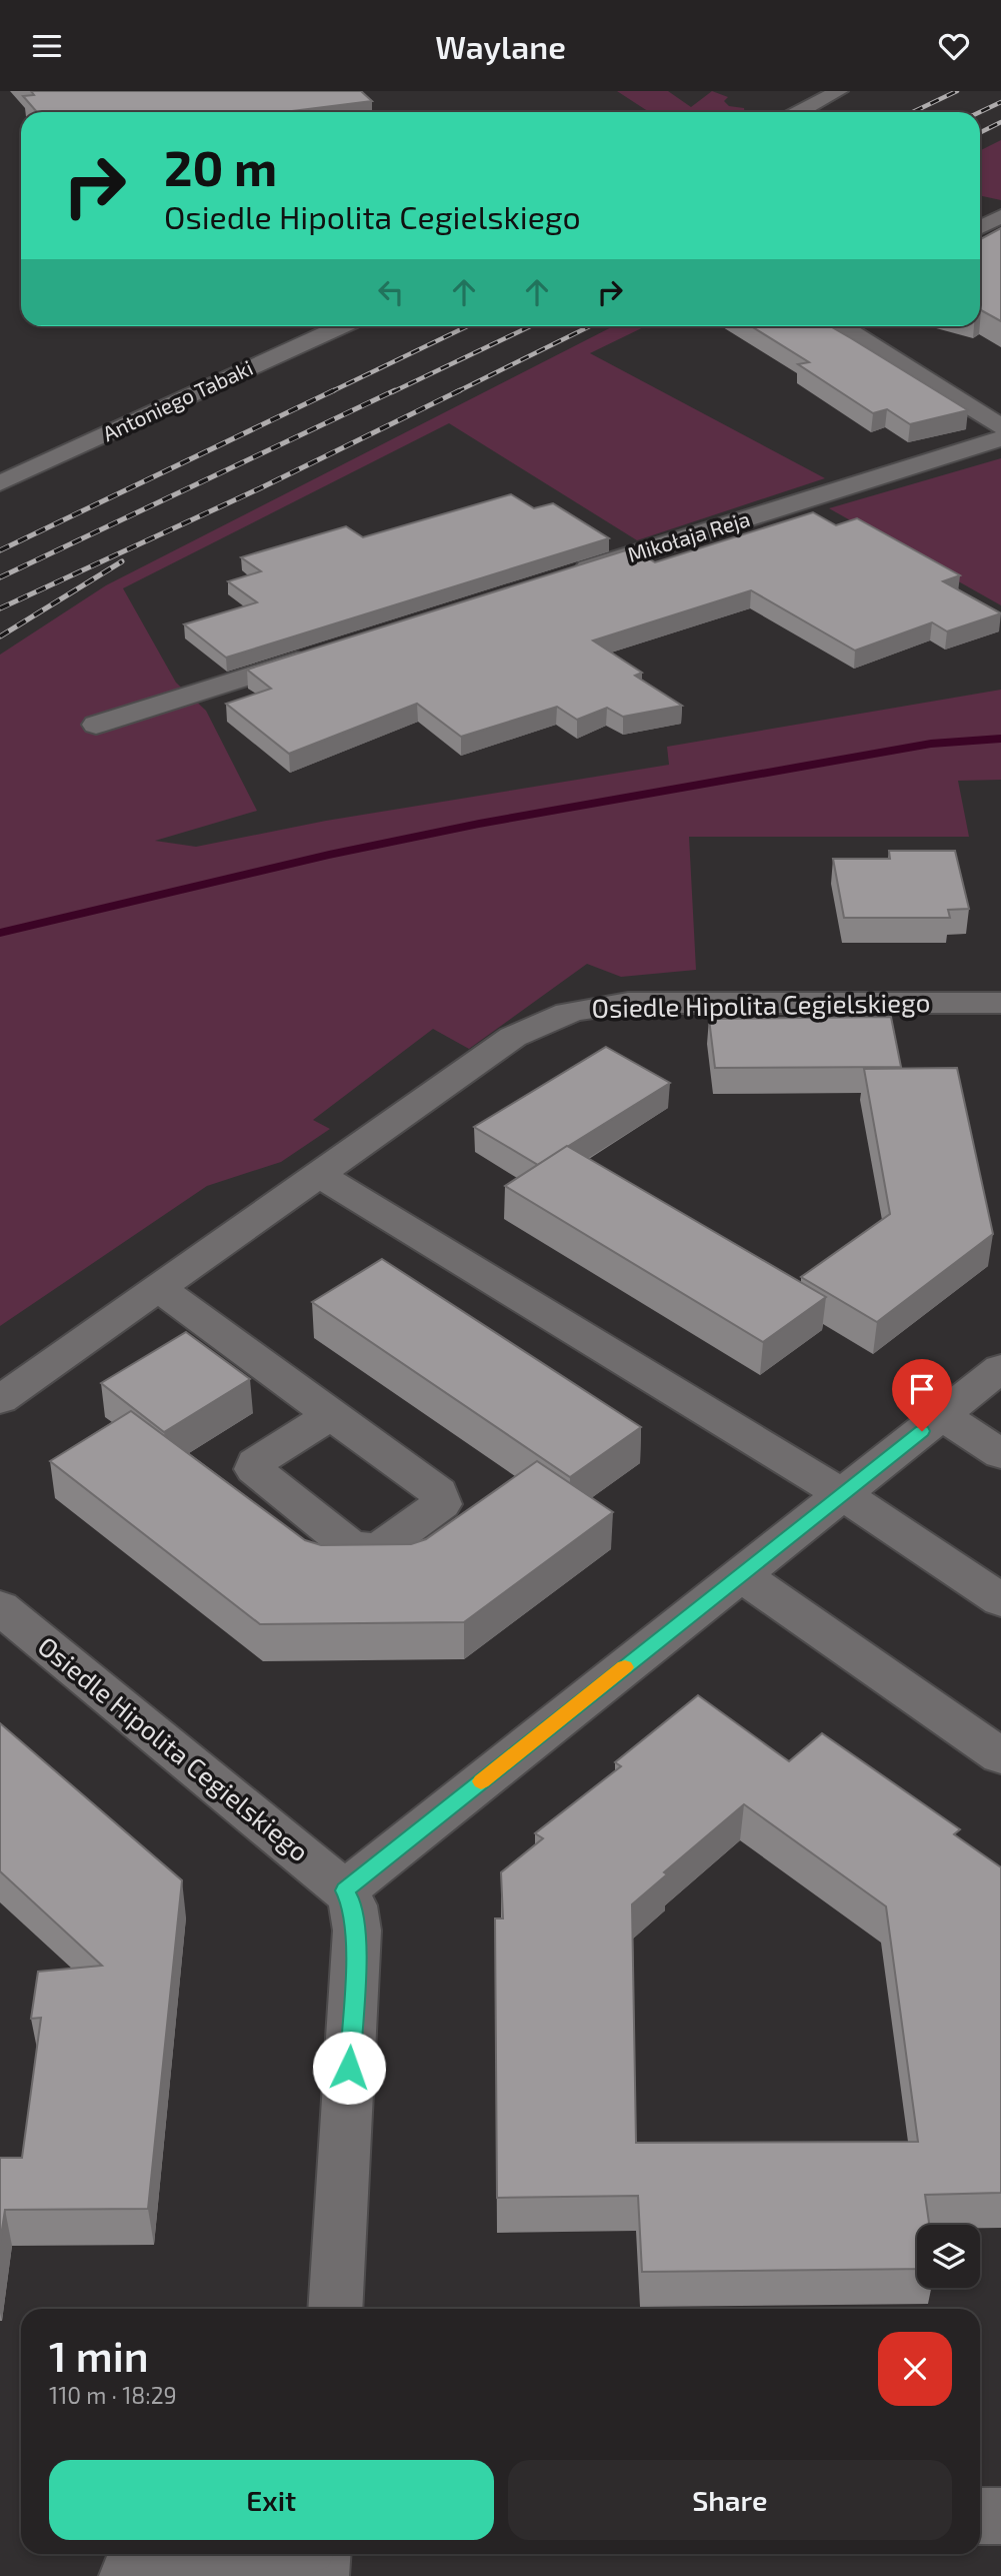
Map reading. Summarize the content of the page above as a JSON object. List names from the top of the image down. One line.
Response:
{"streets":{"street":["Antoniego Tabaki","Mikołaja Reja","Osiedle Hipolita Cegielskiego"]},"page":{"header":"Waylane","turn":["20 m","Osiedle Hipolita Cegielskiego"],"heading":["1 min","110 m · 18:29"],"buttons":["Exit","Share"]}}
